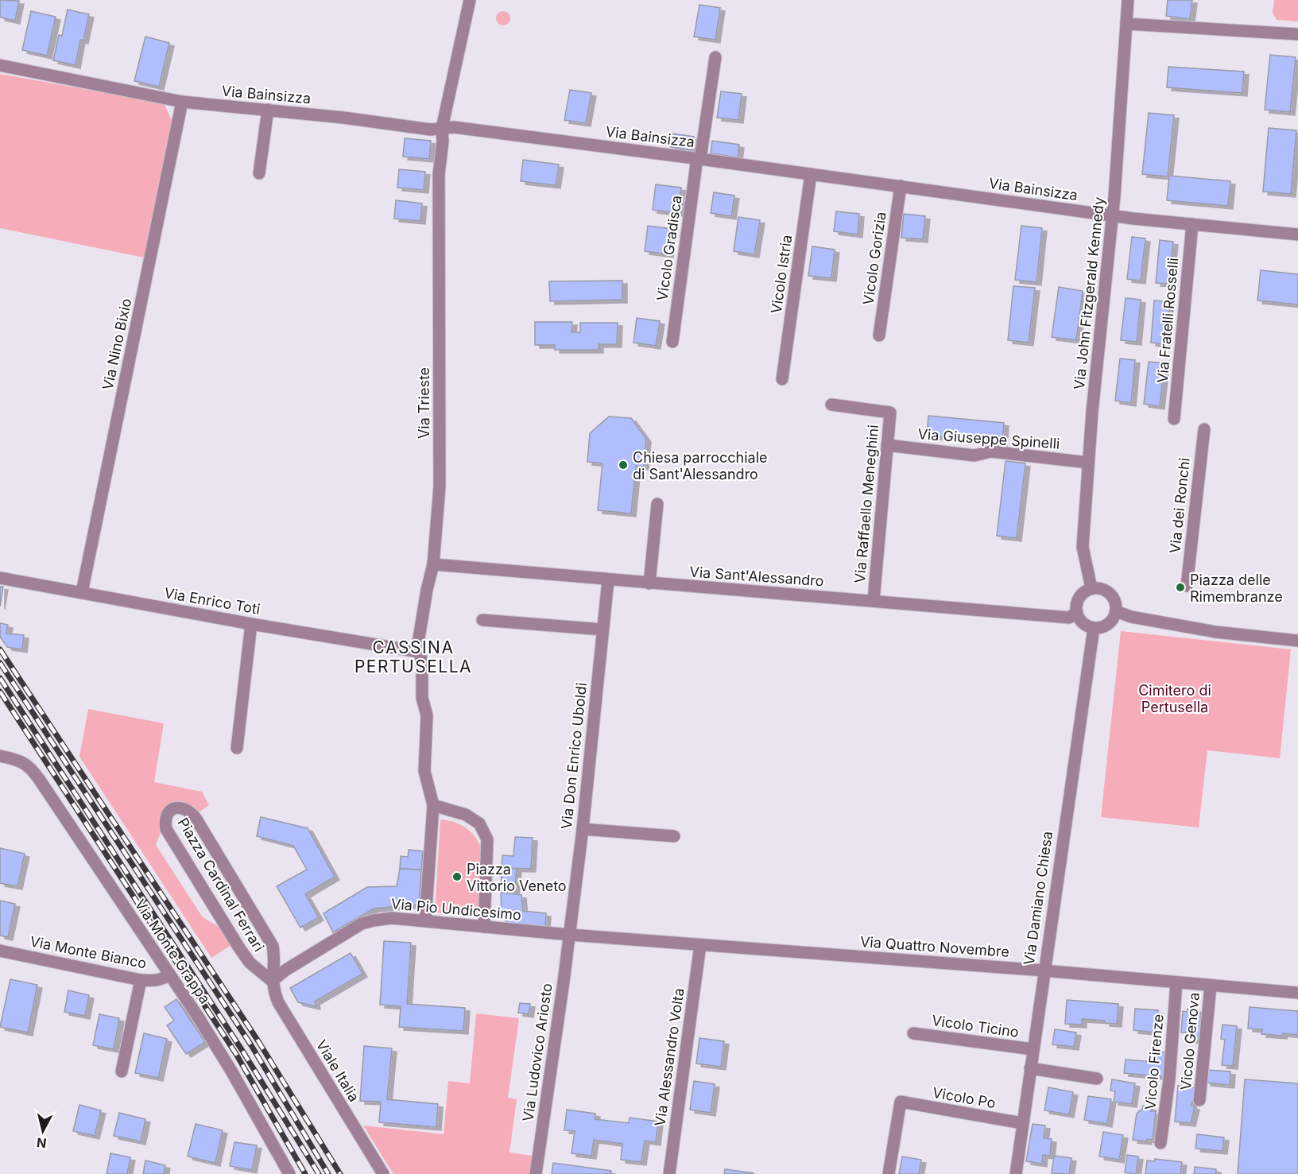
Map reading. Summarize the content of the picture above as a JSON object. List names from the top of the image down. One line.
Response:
{"streets":{"street":["Via Bainsizza","Vicolo Gradisca","Vicolo Gorizia","Vicolo Istria","Via John Fitzgerald Kennedy","Via Fratelli Rosselli","Via Nino Bixio","Via Trieste","Via Giuseppe Spinelli","Via Raffaello Meneghini","Via dei Ronchi","Via Sant'Alessandro","Via Enrico Toti","Via Don Enrico Uboldi","Piazza Cardinal Ferrari","Via Damiano Chiesa","Via Pio Undicesimo","Via Quattro Novembre","Via Monte Grappa","Via Monte Bianco","Vicolo Ticino","Vicolo Genova","Via Ludovico Ariosto","Via Alessandro Volta","Vicolo Firenze","Viale Italia","Vicolo Po"]},"crossings":[["Via Bainsizza","Vicolo Gradisca"],["Via Bainsizza","Vicolo Gorizia"],["Via Bainsizza","Vicolo Istria"],["Via Bainsizza","Via John Fitzgerald Kennedy"],["Via Bainsizza","Via Fratelli Rosselli"],["Via Bainsizza","Via Nino Bixio"],["Via Bainsizza","Via Trieste"],["Via John Fitzgerald Kennedy","Via Giuseppe Spinelli"],["Via John Fitzgerald Kennedy","Via Sant'Alessandro"],["Via John Fitzgerald Kennedy","Via Damiano Chiesa"],["Via Nino Bixio","Via Enrico Toti"],["Via Trieste","Via Sant'Alessandro"],["Via Trieste","Via Enrico Toti"],["Via Giuseppe Spinelli","Via Raffaello Meneghini"],["Via Raffaello Meneghini","Via Sant'Alessandro"],["Via Sant'Alessandro","Via Don Enrico Uboldi"],["Via Sant'Alessandro","Via Damiano Chiesa"],["Via Don Enrico Uboldi","Via Pio Undicesimo"],["Via Don Enrico Uboldi","Via Quattro Novembre"],["Via Don Enrico Uboldi","Via Ludovico Ariosto"],["Piazza Cardinal Ferrari","Via Pio Undicesimo"],["Piazza Cardinal Ferrari","Viale Italia"],["Via Damiano Chiesa","Via Quattro Novembre"],["Via Damiano Chiesa","Vicolo Ticino"],["Via Damiano Chiesa","Vicolo Po"],["Via Pio Undicesimo","Via Quattro Novembre"],["Via Pio Undicesimo","Via Ludovico Ariosto"],["Via Pio Undicesimo","Viale Italia"],["Via Quattro Novembre","Vicolo Genova"],["Via Quattro Novembre","Via Ludovico Ariosto"],["Via Quattro Novembre","Via Alessandro Volta"],["Via Quattro Novembre","Vicolo Firenze"],["Via Monte Grappa","Via Monte Bianco"]],"districts":["CASSINA PERTUSELLA"],"parks":["Cimitero di Pertusella"],"places":["Chiesa parrocchiale di Sant'Alessandro","Piazza delle Rimembranze","Piazza Vittorio Veneto"],"north":"bottom"}
